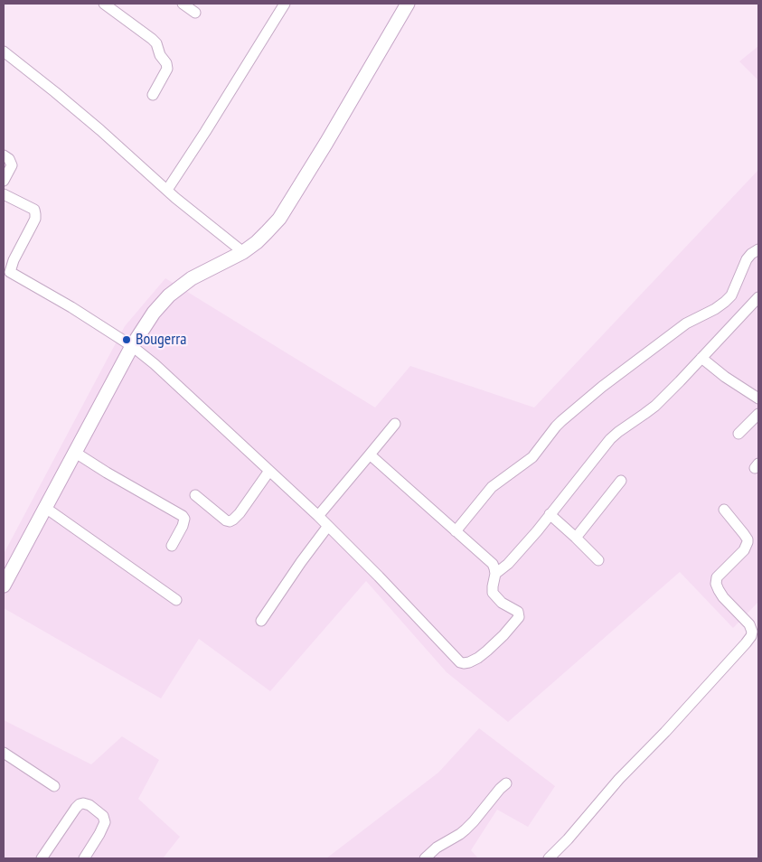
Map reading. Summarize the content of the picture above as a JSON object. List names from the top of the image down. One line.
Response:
{"places":["Bougerra"]}
